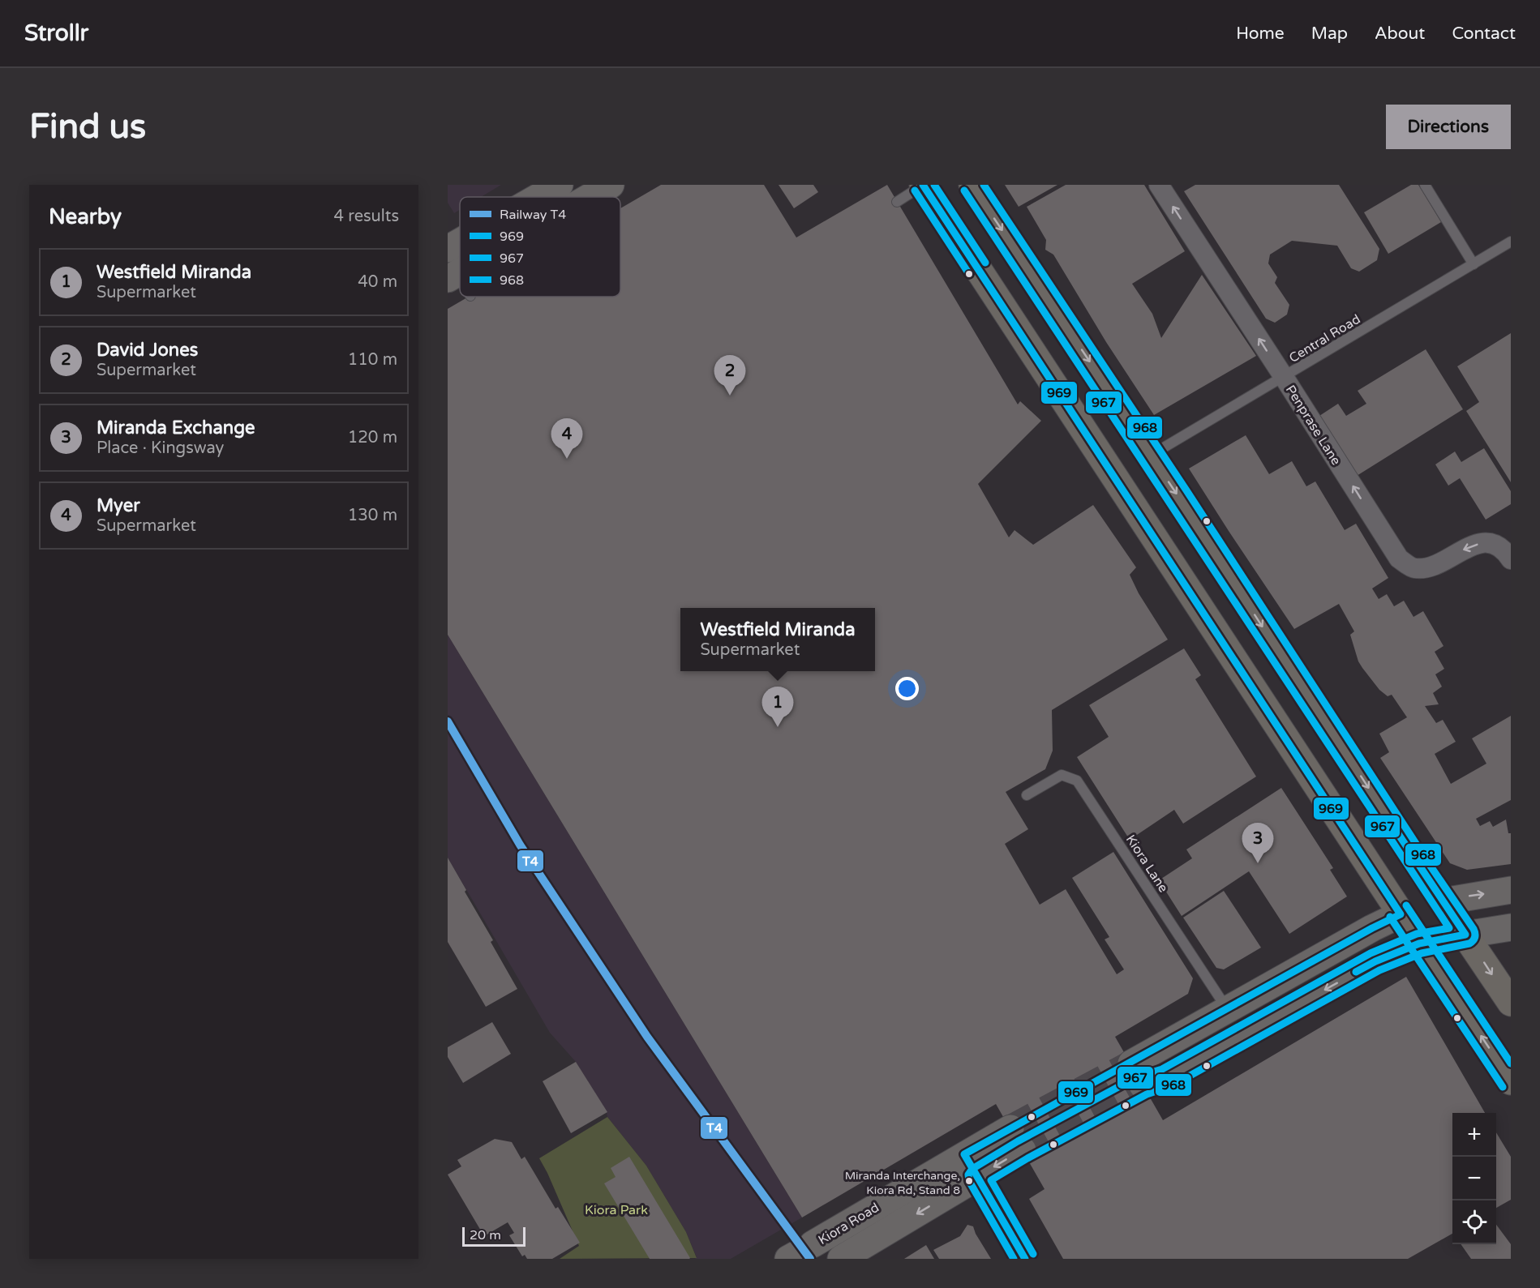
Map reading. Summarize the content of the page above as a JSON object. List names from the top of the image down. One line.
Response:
{"streets":{"street":["Penprase Lane","Kiora Road"],"lane":["Central Road","Kiora Lane"]},"crossings":[["Central Road","Penprase Lane"]],"one_way":["Penprase Lane"],"parks":["Kiora Park"],"places":["Miranda Interchange, Kiora Rd, Stand 8"],"lines":["transit line 969","transit line 968","transit line 967","rail line T4"],"legend":["Railway T4","969","967","968"],"scale_bar":"20 m","page":{"header":"Strollr","nav":["Home","Map","About","Contact"],"buttons":"Directions","title":"Find us","heading":["Nearby","4 results"],"list":[{"mark":"1","name":"Westfield Miranda","note":"Supermarket","value":"40 m"},{"mark":"2","name":"David Jones","note":"Supermarket","value":"110 m"},{"mark":"3","name":"Miranda Exchange","note":"Place · Kingsway","value":"120 m"},{"mark":"4","name":"Myer","note":"Supermarket","value":"130 m"}],"pins":["2","4","1","3"],"popup":["Westfield Miranda","Supermarket"],"map_buttons":["+","−"],"scale":"20 m"}}
